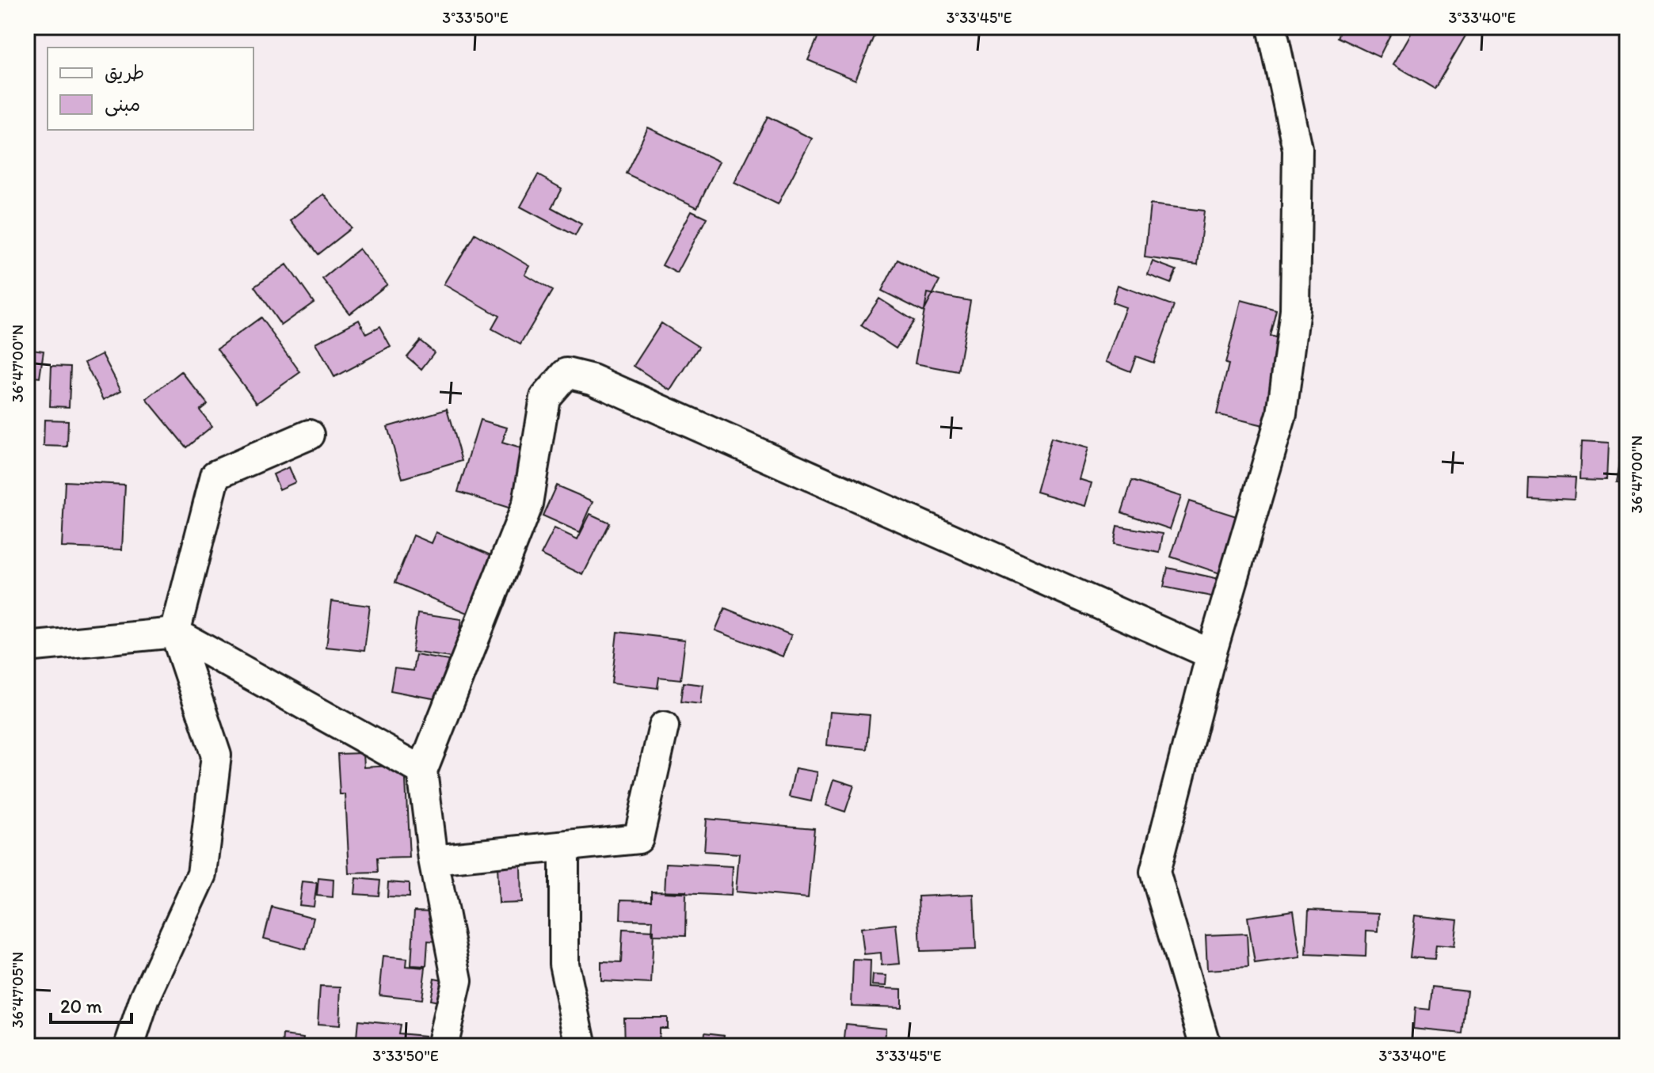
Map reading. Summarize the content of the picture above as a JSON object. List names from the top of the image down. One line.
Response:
{"legend":["طريق","مبنى"],"scale_bar":"20 m","coordinates":["3°33'50\"E","3°33'45\"E","3°33'40\"E","36°47'00\"N","36°47'05\"N"]}
